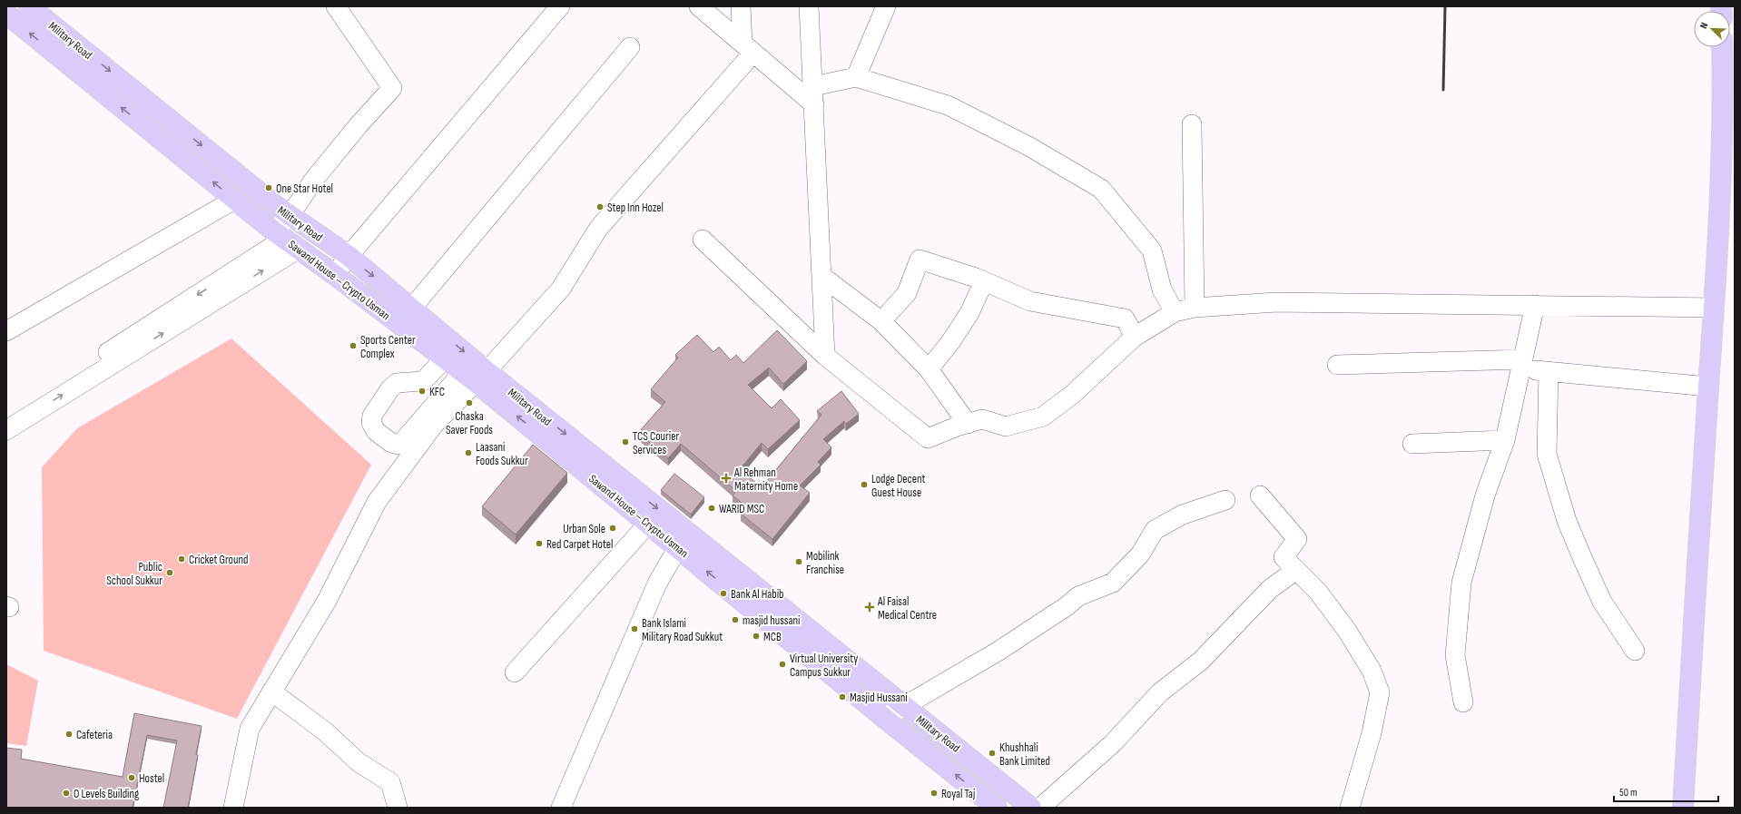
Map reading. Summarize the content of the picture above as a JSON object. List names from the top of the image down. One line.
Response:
{"streets":{"main road":["Military Road","Sawand House – Crypto Usman"]},"crossings":[["Military Road","Sawand House – Crypto Usman"]],"one_way":["Sawand House – Crypto Usman"],"places":{"other":["One Star Hotel","Step Inn Hozel","Sports Center Complex","KFC","Chaska Saver Foods","TCS Courier Services","Laasani Foods Sukkur","Lodge Decent Guest House","WARID MSC","Urban Sole","Red Carpet Hotel","Cricket Ground","Mobilink Franchise","Public School Sukkur","Bank Al Habib","masjid hussani","Bank Islami Military Road Sukkut","MCB","Virtual University Campus Sukkur","Masjid Hussani","Cafeteria","Khushhali Bank Limited","Hostel","O Levels Building","Royal Taj"],"health":["Al Rehman Maternity Home","Al Faisal Medical Centre"]},"scale_bar":"50 m","north":"top left"}
